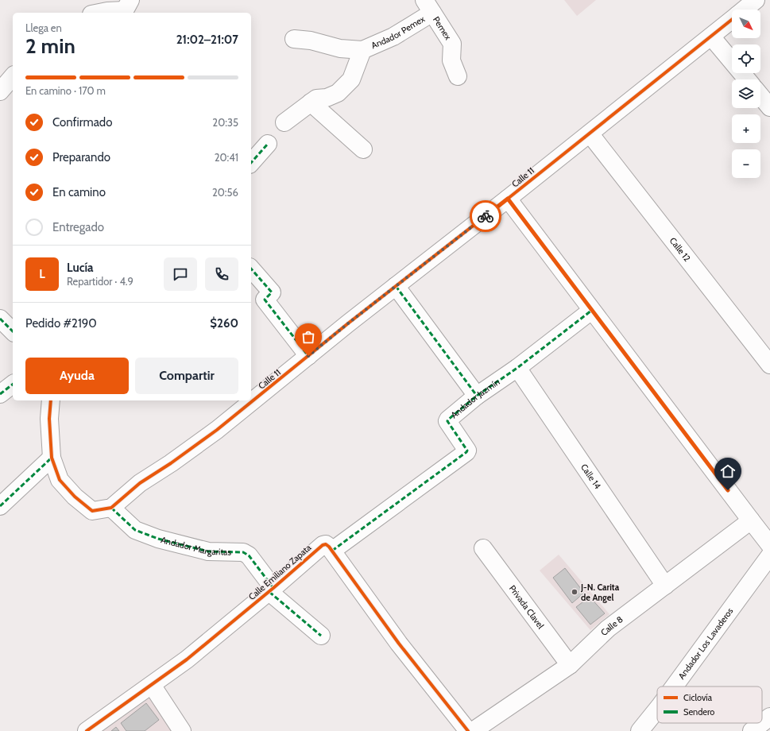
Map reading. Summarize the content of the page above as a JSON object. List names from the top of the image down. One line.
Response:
{"streets":{"street":["Pemex","Andador Pemex","Calle 11","Calle 12","Andador Jazmín","Calle 14","Andador Margaritas","Calle Emiliano Zapata","Privada Clavel","Calle 8","Andador Los Lavaderos"]},"crossings":[["Pemex","Andador Pemex"],["Calle 11","Calle 12"],["Calle 11","Andador Margaritas"],["Andador Jazmín","Calle 14"],["Andador Jazmín","Calle Emiliano Zapata"],["Calle 14","Calle 8"],["Andador Margaritas","Calle Emiliano Zapata"],["Privada Clavel","Calle 8"]],"places":["J-N. Carita de Angel"],"legend":["Ciclovía","Sendero"],"north":"bottom right","page":{"map_buttons":["+","−"],"heading":["2 min","Llega en","21:02–21:07"],"panel":["Lucía","Repartidor · 4.9","Pedido #2190","$260"],"bar":"En camino · 170 m","list":[["Confirmado","20:35"],["Preparando","20:41"],["En camino","20:56"],"Entregado"],"round":"L","buttons":["Ayuda","Compartir"]}}
